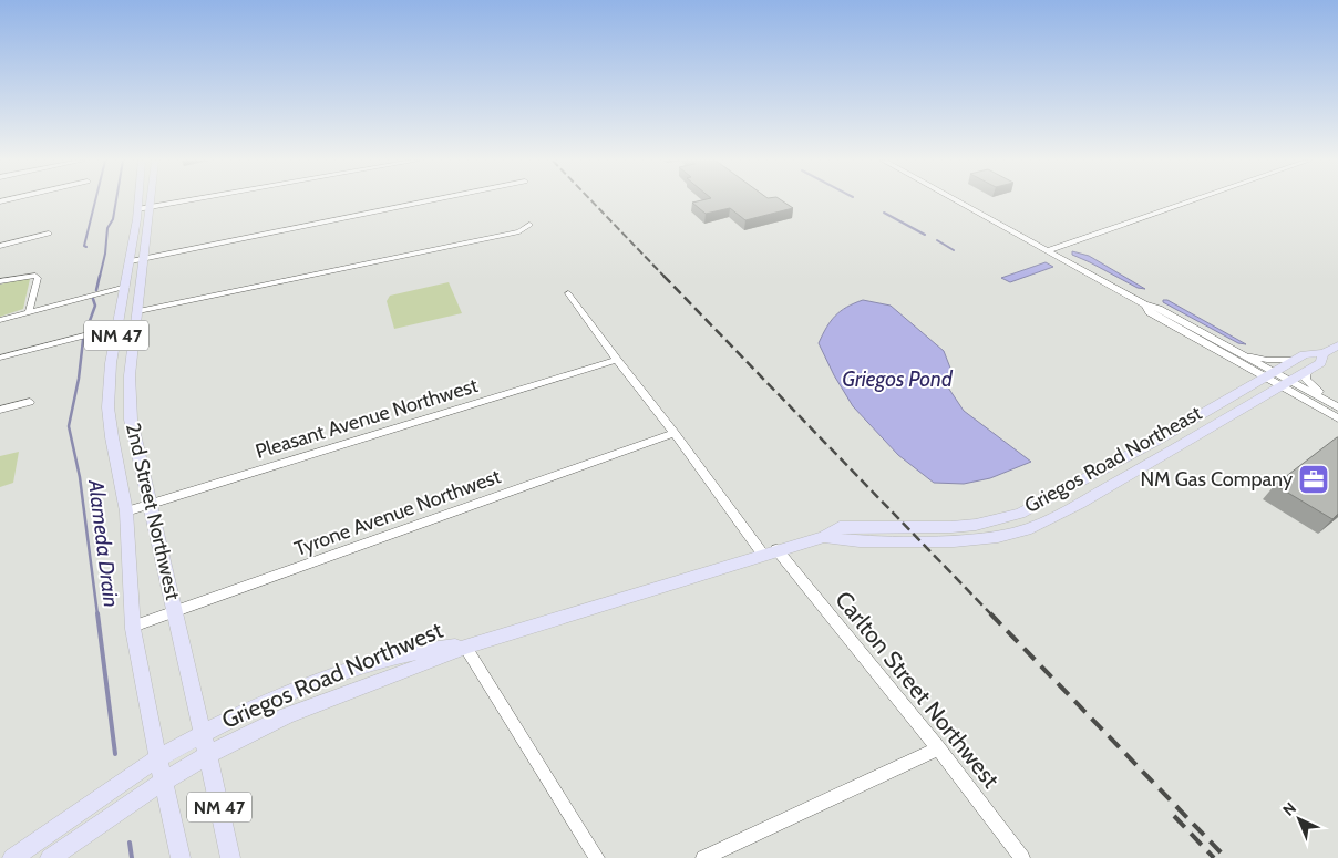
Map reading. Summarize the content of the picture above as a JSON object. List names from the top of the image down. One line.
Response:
{"streets":{"main road":["NM 47","Griegos Road Northeast","2nd Street Northwest","Griegos Road Northwest"],"street":["Pleasant Avenue Northwest","Tyrone Avenue Northwest","Carlton Street Northwest"]},"crossings":[["Pleasant Avenue Northwest","2nd Street Northwest"],["Pleasant Avenue Northwest","Carlton Street Northwest"],["Griegos Road Northeast","Griegos Road Northwest"],["2nd Street Northwest","Tyrone Avenue Northwest"],["2nd Street Northwest","Griegos Road Northwest"],["Tyrone Avenue Northwest","Carlton Street Northwest"],["Griegos Road Northwest","Carlton Street Northwest"]],"water":["Griegos Pond","Alameda Drain"],"places":{"office":["NM Gas Company"]},"north":"top left"}
